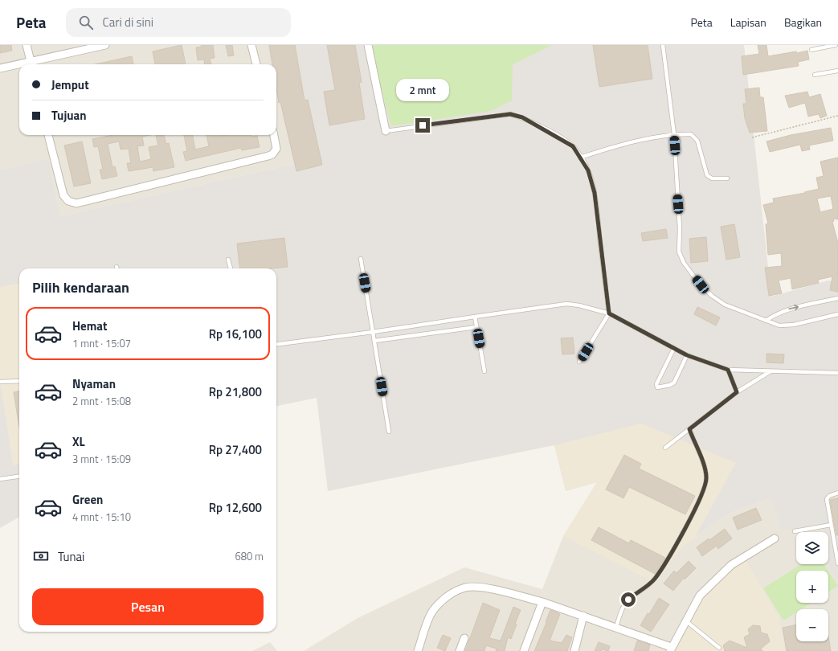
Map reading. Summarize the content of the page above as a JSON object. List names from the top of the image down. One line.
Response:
{"page":{"header":"Peta","search":"Cari di sini","nav":["Peta","Lapisan","Bagikan"],"banner":["Jemput","Tujuan"],"bubble":"2 mnt","heading":"Pilih kendaraan","list":[{"name":"Hemat","note":"1 mnt · 15:07","value":"Rp 16,100"},{"name":"Nyaman","note":"2 mnt · 15:08","value":"Rp 21,800"},{"name":"XL","note":"3 mnt · 15:09","value":"Rp 27,400"},{"name":"Green","note":"4 mnt · 15:10","value":"Rp 12,600"}],"map_buttons":["+","−"],"pay":["Tunai","680 m"],"buttons":"Pesan"}}
